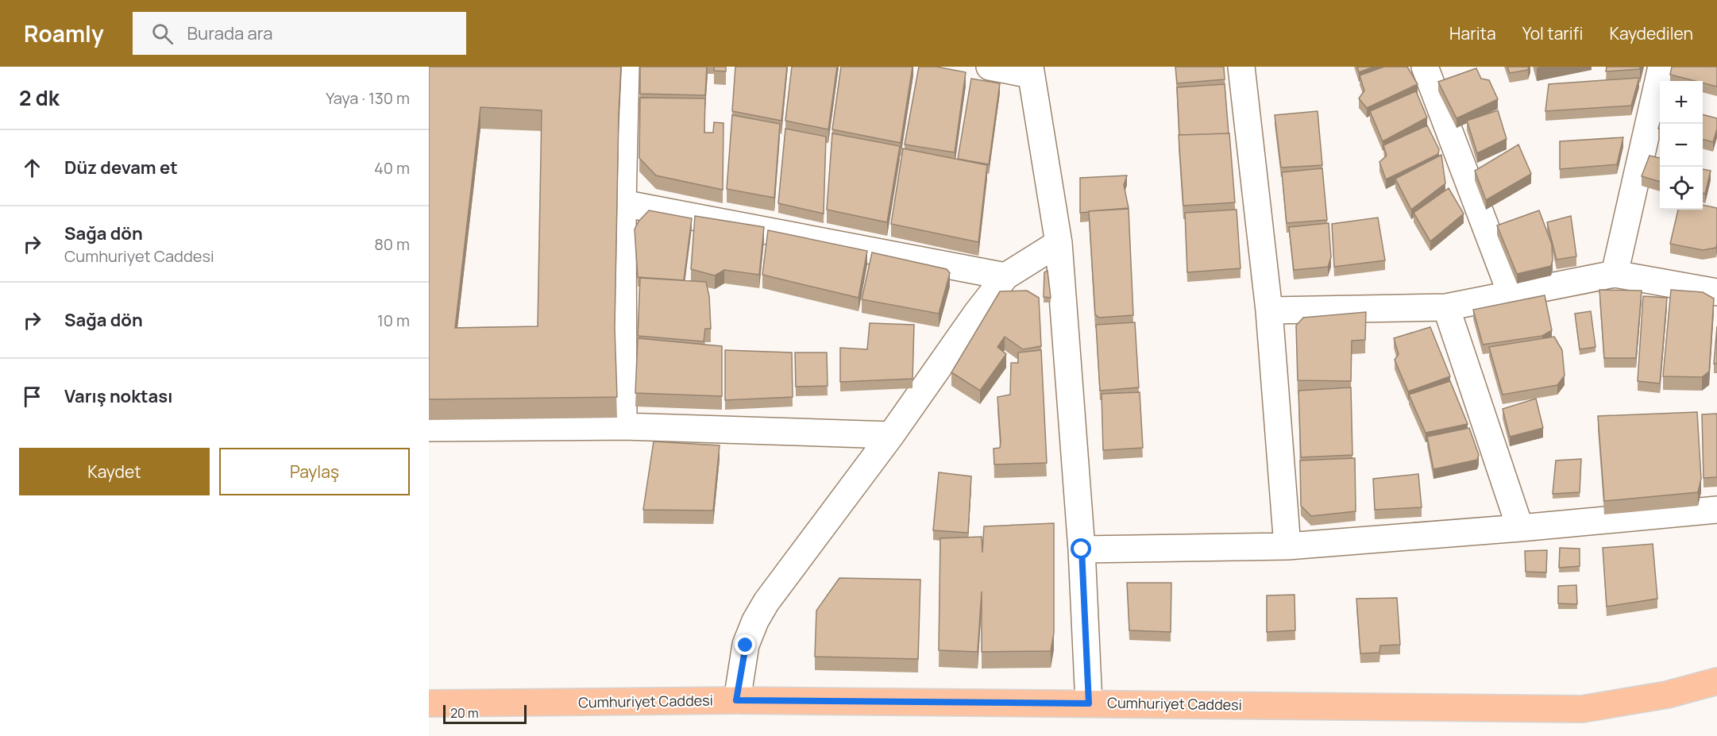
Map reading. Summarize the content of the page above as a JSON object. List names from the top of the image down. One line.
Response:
{"streets":{"main road":["Cumhuriyet Caddesi"]},"scale_bar":"20 m","page":{"header":"Roamly","search":"Burada ara","nav":["Harita","Yol tarifi","Kaydedilen"],"heading":["2 dk","Yaya · 130 m"],"map_buttons":["+","−"],"list":[["Düz devam et","40 m"],["Sağa dön","Cumhuriyet Caddesi","80 m"],["Sağa dön","10 m"],"Varış noktası"],"buttons":["Kaydet","Paylaş"],"scale":"20 m"}}
